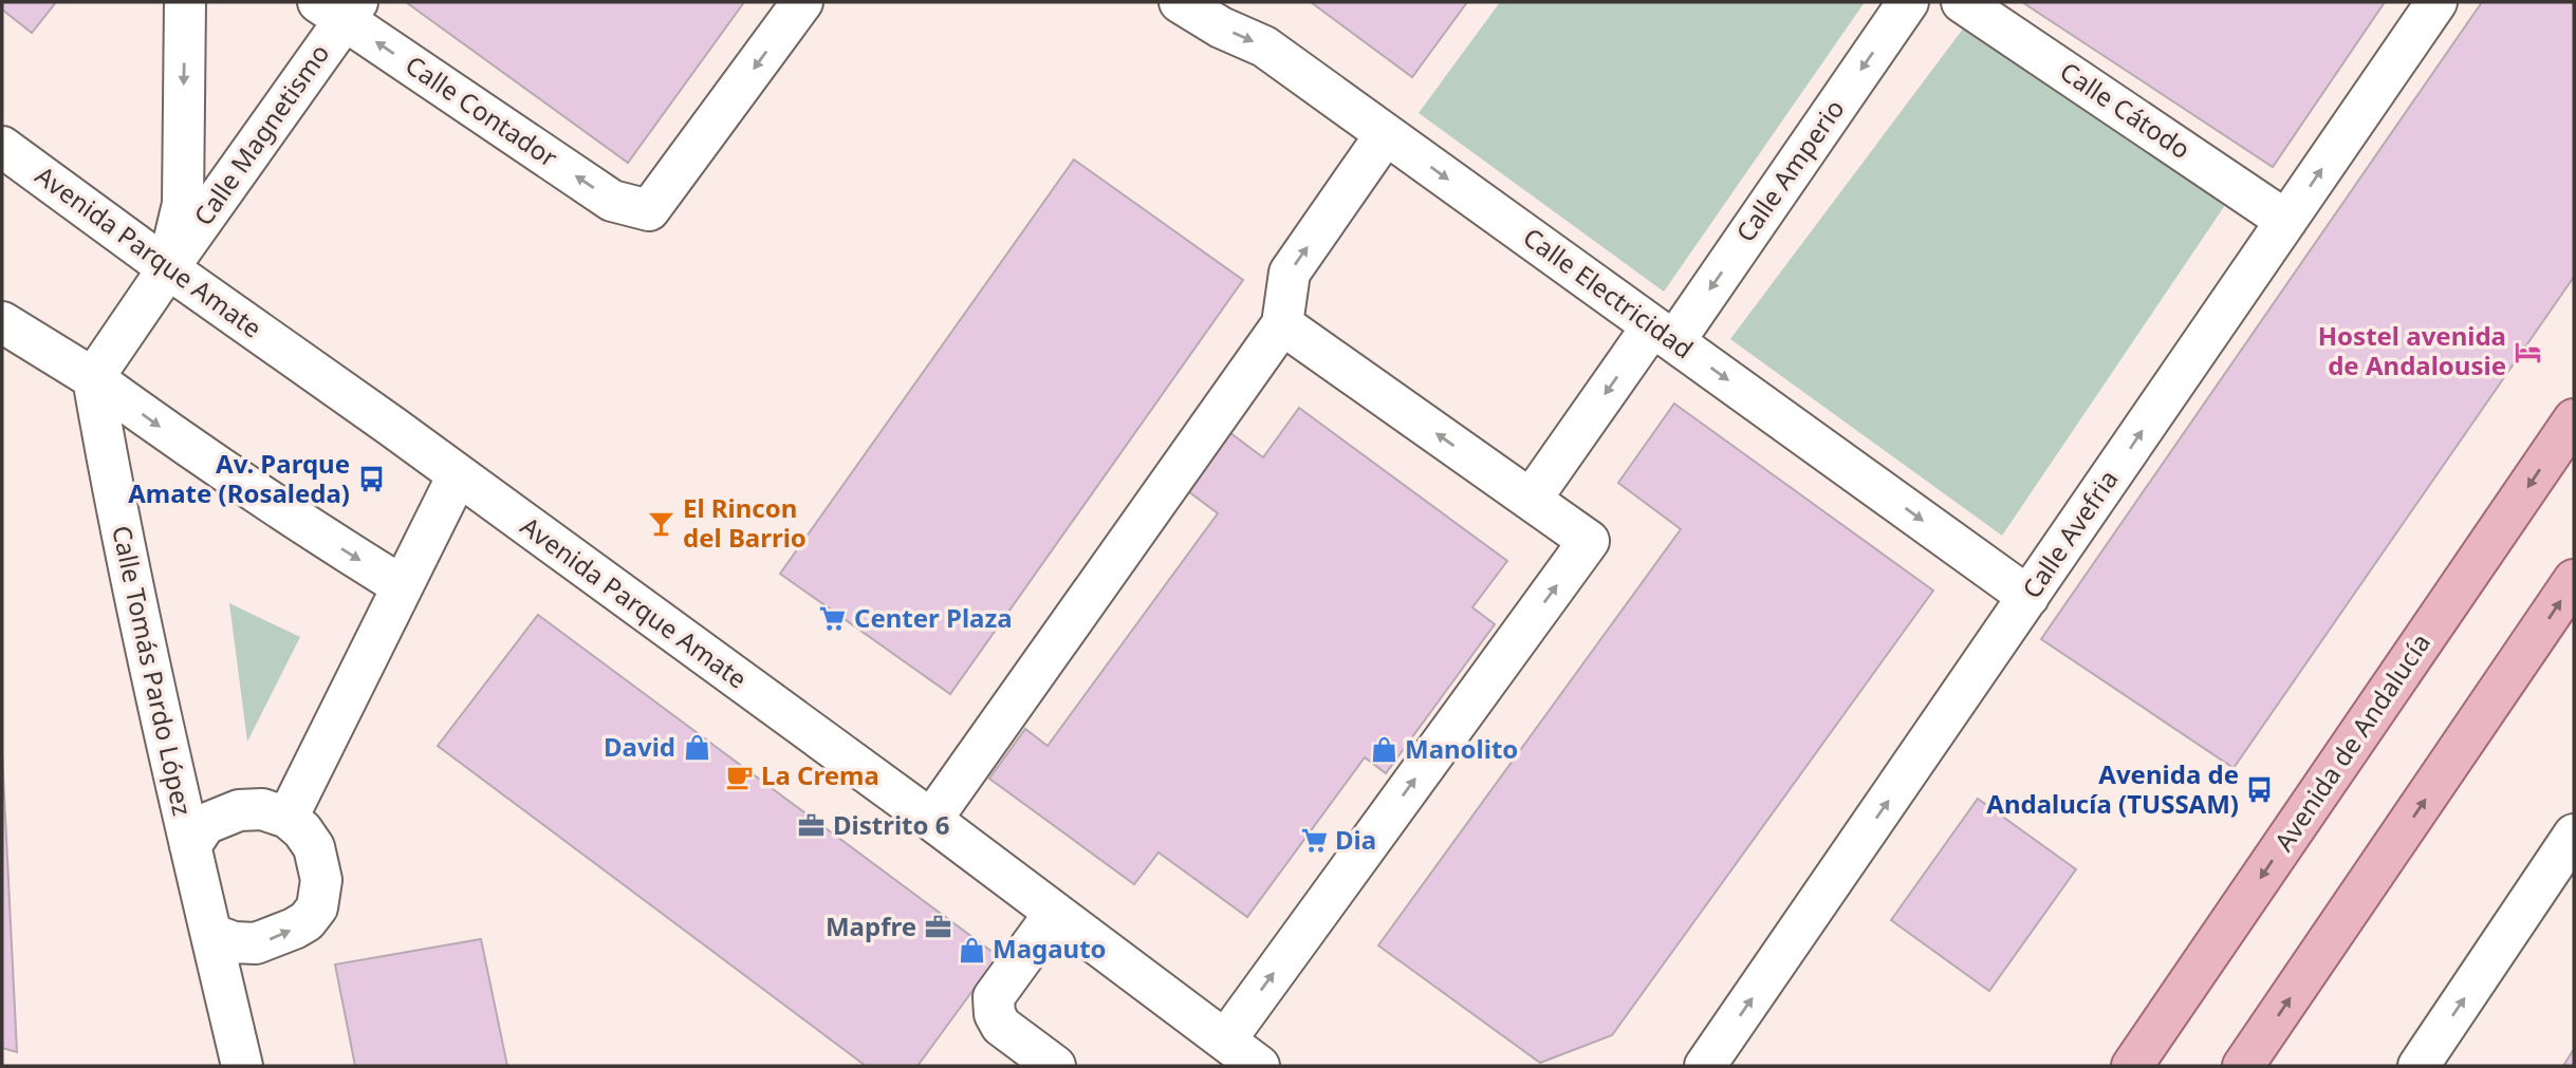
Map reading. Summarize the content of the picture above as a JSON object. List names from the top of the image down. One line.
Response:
{"streets":{"main road":["Avenida de Andalucía"],"street":["Calle Cátodo","Calle Contador","Calle Magnetismo","Calle Amperio","Avenida Parque Amate","Calle Electricidad","Calle Avefria","Calle Tomás Pardo López"]},"crossings":[["Calle Cátodo","Calle Avefria"],["Calle Contador","Calle Magnetismo"],["Calle Magnetismo","Avenida Parque Amate"],["Calle Magnetismo","Calle Tomás Pardo López"],["Calle Amperio","Calle Electricidad"],["Calle Electricidad","Calle Avefria"]],"one_way":["Calle Electricidad","Calle Avefria"],"places":{"hotel":["Hostel avenida de Andalousie"],"bus stop":["Av. Parque Amate (Rosaleda)","Avenida de Andalucía (TUSSAM)"],"bar":["El Rincon del Barrio"],"supermarket":["Center Plaza","Dia"],"shop":["David","Manolito","Magauto"],"cafe":["La Crema"],"office":["Distrito 6","Mapfre"]}}
